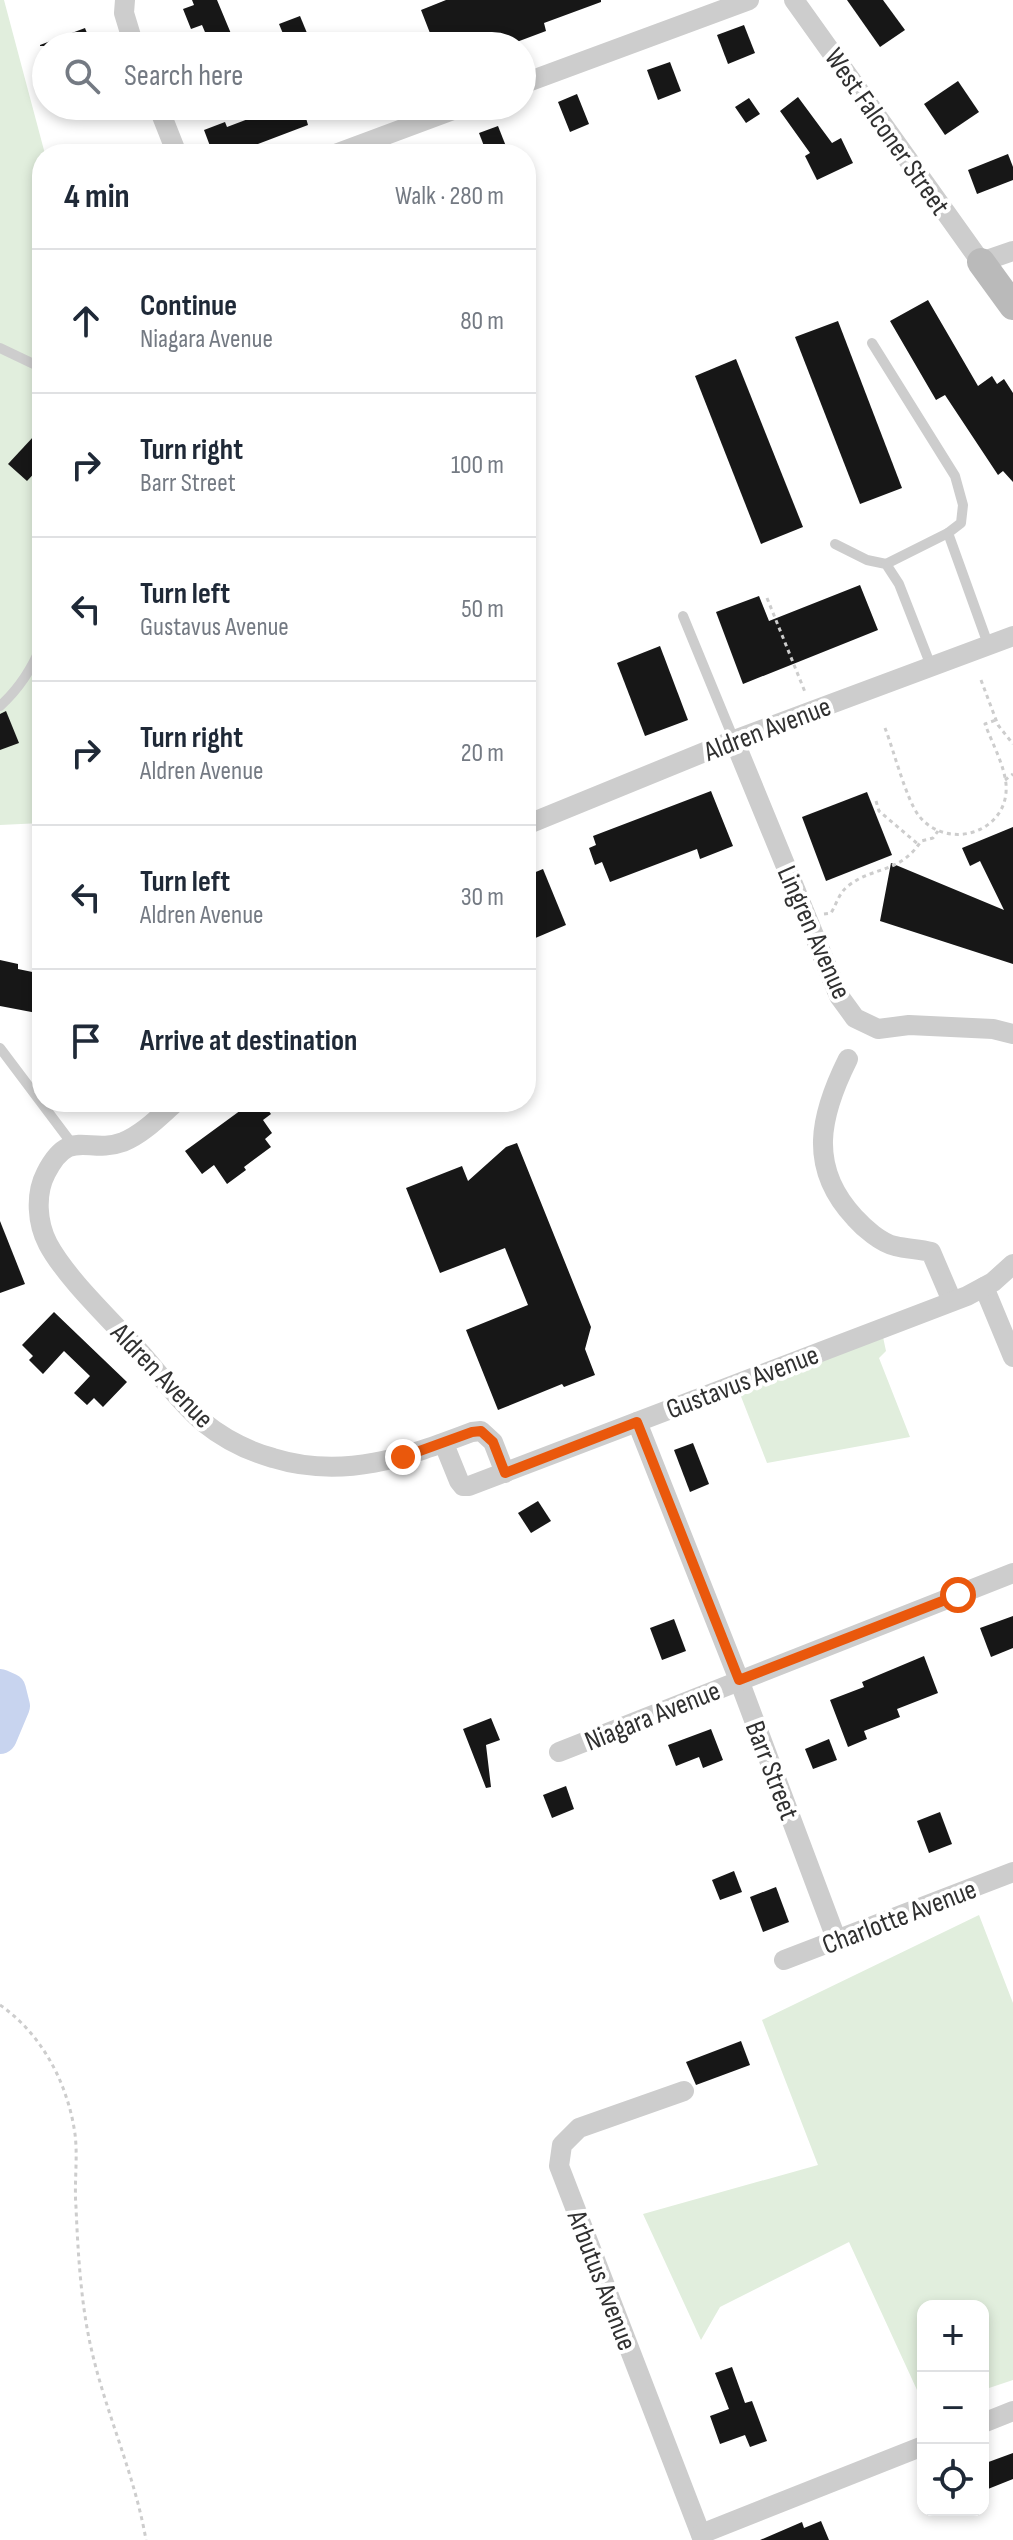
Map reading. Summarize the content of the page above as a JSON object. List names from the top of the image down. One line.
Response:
{"streets":{"street":["West Falconer Street","Aldren Avenue","Lingren Avenue","Gustavus Avenue","Niagara Avenue","Barr Street","Charlotte Avenue","Arbutus Avenue"]},"crossings":[["Aldren Avenue","Lingren Avenue"],["Aldren Avenue","Gustavus Avenue"],["Gustavus Avenue","Barr Street"],["Niagara Avenue","Barr Street"],["Barr Street","Charlotte Avenue"]],"page":{"search":"Search here","heading":["4 min","Walk · 280 m"],"list":[["Continue","Niagara Avenue","80 m"],["Turn right","Barr Street","100 m"],["Turn left","Gustavus Avenue","50 m"],["Turn right","Aldren Avenue","20 m"],["Turn left","Aldren Avenue","30 m"],"Arrive at destination"],"map_buttons":["+","−"]}}
